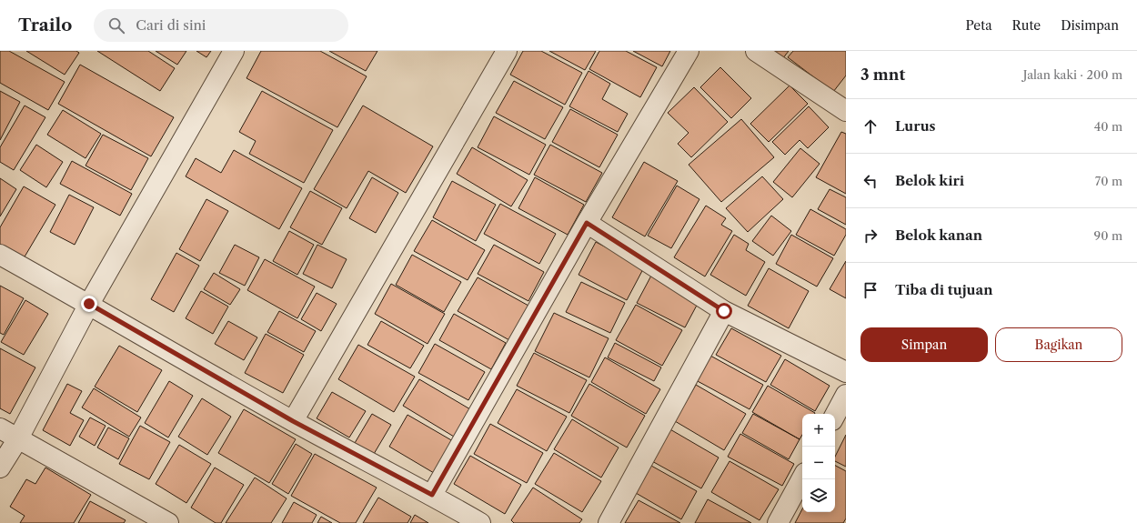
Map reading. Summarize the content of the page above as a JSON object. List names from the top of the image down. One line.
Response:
{"page":{"header":"Trailo","search":"Cari di sini","nav":["Peta","Rute","Disimpan"],"heading":["3 mnt","Jalan kaki · 200 m"],"list":[["Lurus","40 m"],["Belok kiri","70 m"],["Belok kanan","90 m"],"Tiba di tujuan"],"buttons":["Simpan","Bagikan"],"map_buttons":["+","−"]}}
